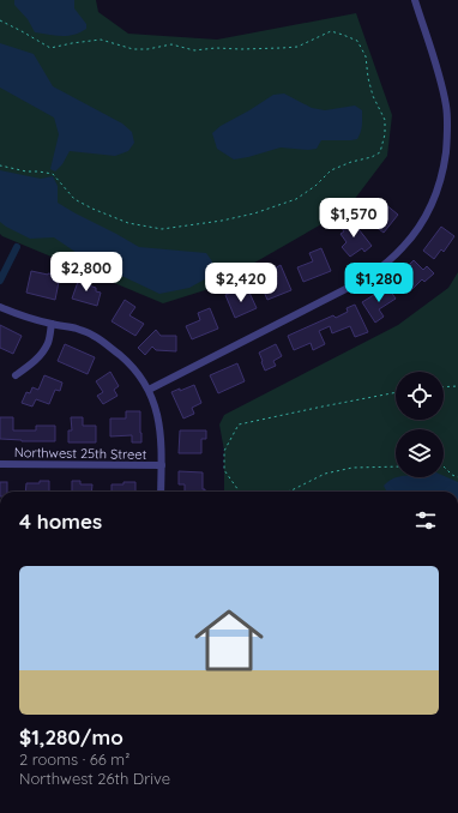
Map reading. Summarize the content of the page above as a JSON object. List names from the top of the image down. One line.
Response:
{"streets":{"street":["Northwest 25th Street"]},"page":{"price":["$1,570","$2,800","$2,420","$1,280"],"heading":"4 homes","list":[{"name":"$1,280/mo","note":"2 rooms · 66 m² · Northwest 26th Drive"}]}}
